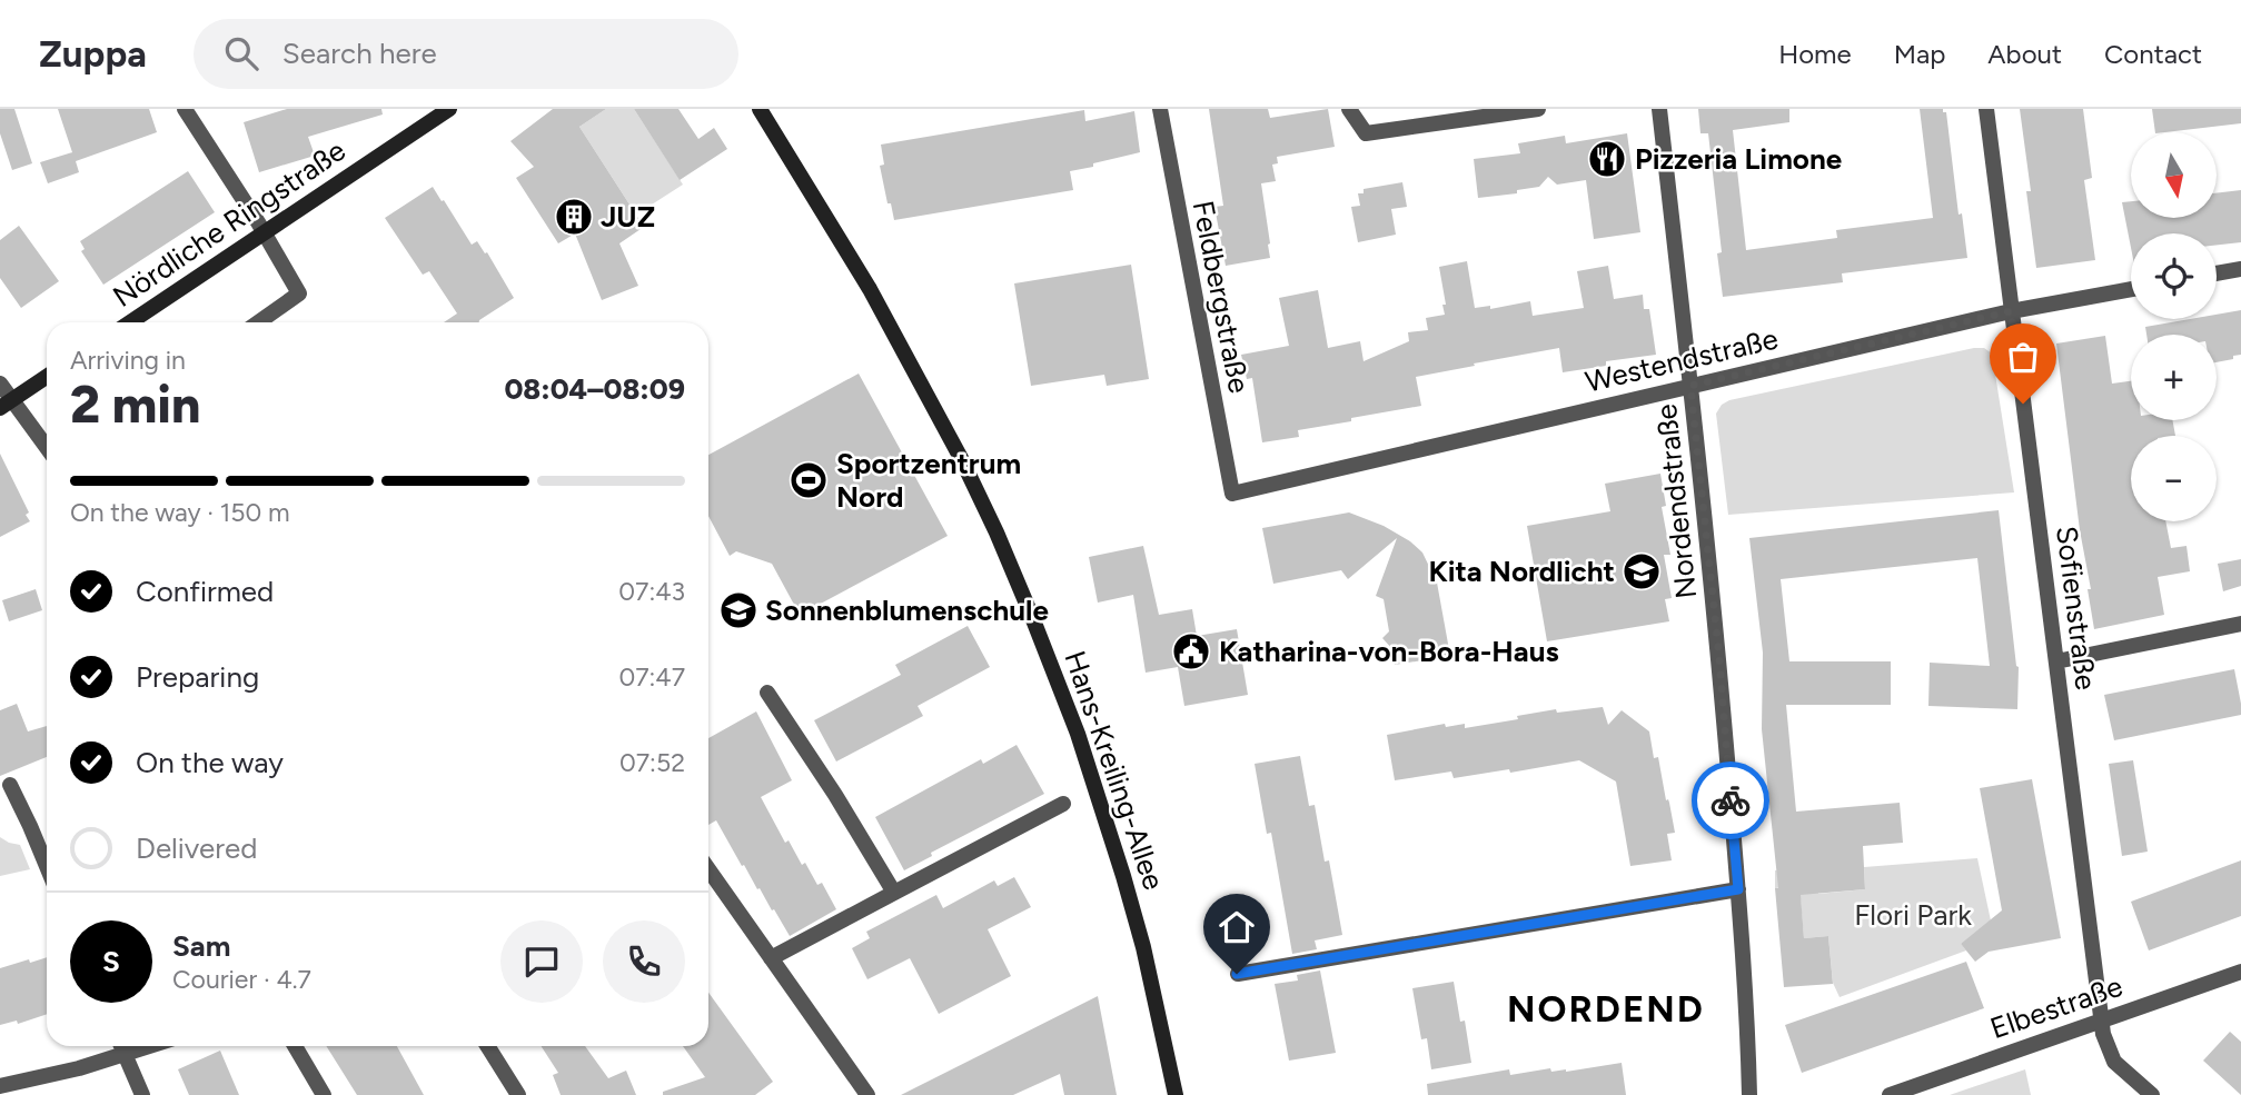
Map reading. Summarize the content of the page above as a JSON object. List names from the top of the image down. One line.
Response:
{"streets":{"street":["Nördliche Ringstraße","Feldbergstraße","Westendstraße","Nordendstraße","Sofienstraße","Hans-Kreiling-Allee","Elbestraße"]},"crossings":[["Feldbergstraße","Westendstraße"],["Westendstraße","Nordendstraße"],["Westendstraße","Sofienstraße"],["Sofienstraße","Elbestraße"]],"districts":["NORDEND"],"parks":["Flori Park"],"places":{"restaurant":["Pizzeria Limone"],"building":["JUZ"],"sports":["Sportzentrum Nord"],"school or university":["Kita Nordlicht","Sonnenblumenschule"],"public building":["Katharina-von-Bora-Haus"]},"north":"bottom","page":{"header":"Zuppa","search":"Search here","nav":["Home","Map","About","Contact"],"map_buttons":["+","−"],"heading":["2 min","Arriving in","08:04–08:09"],"panel":["Sam","Courier · 4.7"],"bar":"On the way · 150 m","list":[["Confirmed","07:43"],["Preparing","07:47"],["On the way","07:52"],"Delivered"],"round":"S"}}
